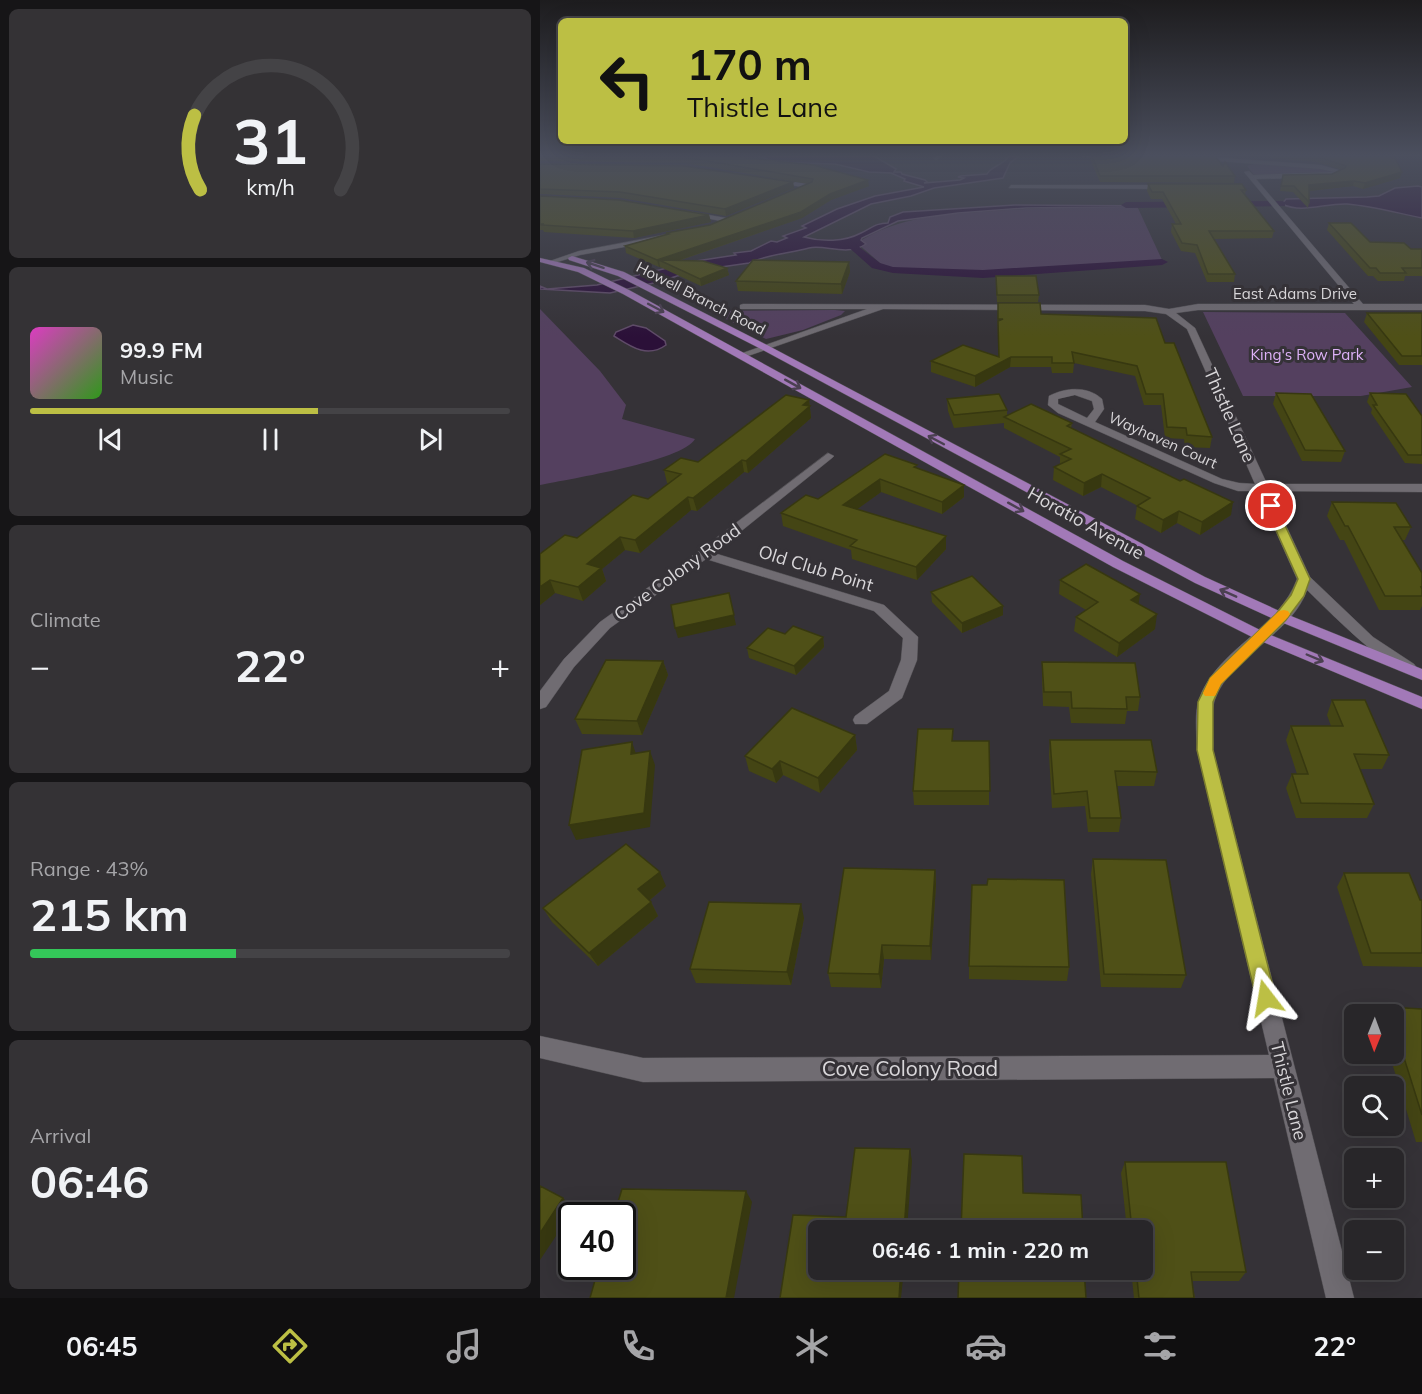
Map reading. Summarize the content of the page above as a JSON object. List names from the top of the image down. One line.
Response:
{"streets":{"main road":["Howell Branch Road","Horatio Avenue"],"street":["East Adams Drive","Thistle Lane","Wayhaven Court","Old Club Point","Cove Colony Road"]},"crossings":[["East Adams Drive","Howell Branch Road"],["East Adams Drive","Thistle Lane"],["Howell Branch Road","Thistle Lane"],["Howell Branch Road","Horatio Avenue"],["Thistle Lane","Wayhaven Court"],["Thistle Lane","Horatio Avenue"],["Thistle Lane","Cove Colony Road"],["Old Club Point","Cove Colony Road"]],"parks":["King's Row Park"],"north":"bottom","page":{"turn":["170 m","Thistle Lane"],"song":["99.9 FM","Music"],"tile":["Climate",["Range · 43%","215 km"],["Arrival","06:46"]],"heat":["−","22°","+"],"map_buttons":["+","−"],"limit":"40","trip":"06:46 · 1 min · 220 m","tabs":["06:45","22°"],"gauge":["31","km/h"]}}
